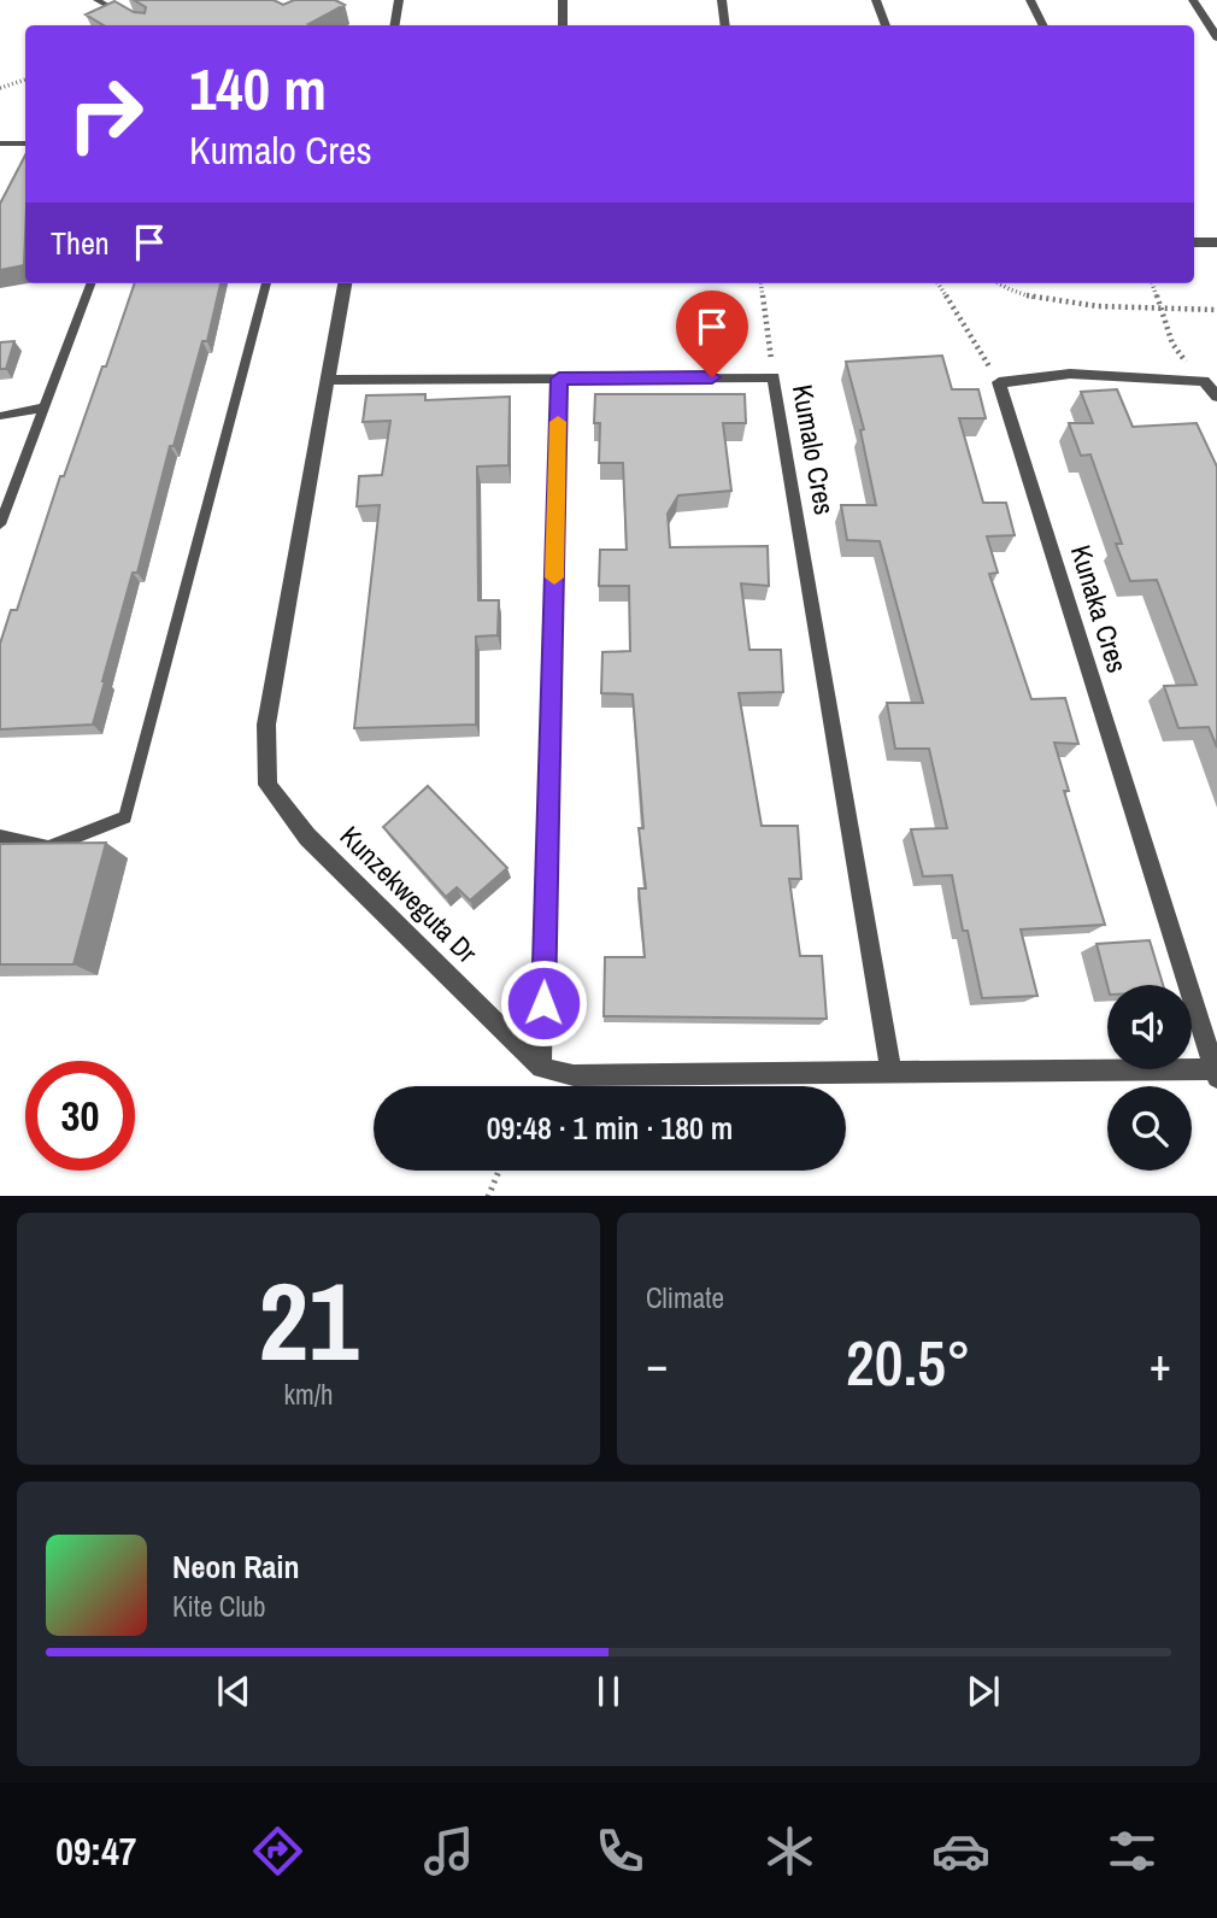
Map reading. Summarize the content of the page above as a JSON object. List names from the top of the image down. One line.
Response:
{"streets":{"street":["Kumalo Cres","Kunaka Cres","Kunzekweguta Dr"]},"crossings":[["Kumalo Cres","Kunzekweguta Dr"]],"page":{"turn":["140 m","Kumalo Cres"],"then":"Then","limit":"30","trip":"09:48 · 1 min · 180 m","tile":[["21","km/h"],"Climate"],"heat":["−","20.5°","+"],"song":["Neon Rain","Kite Club"],"tabs":"09:47"}}
